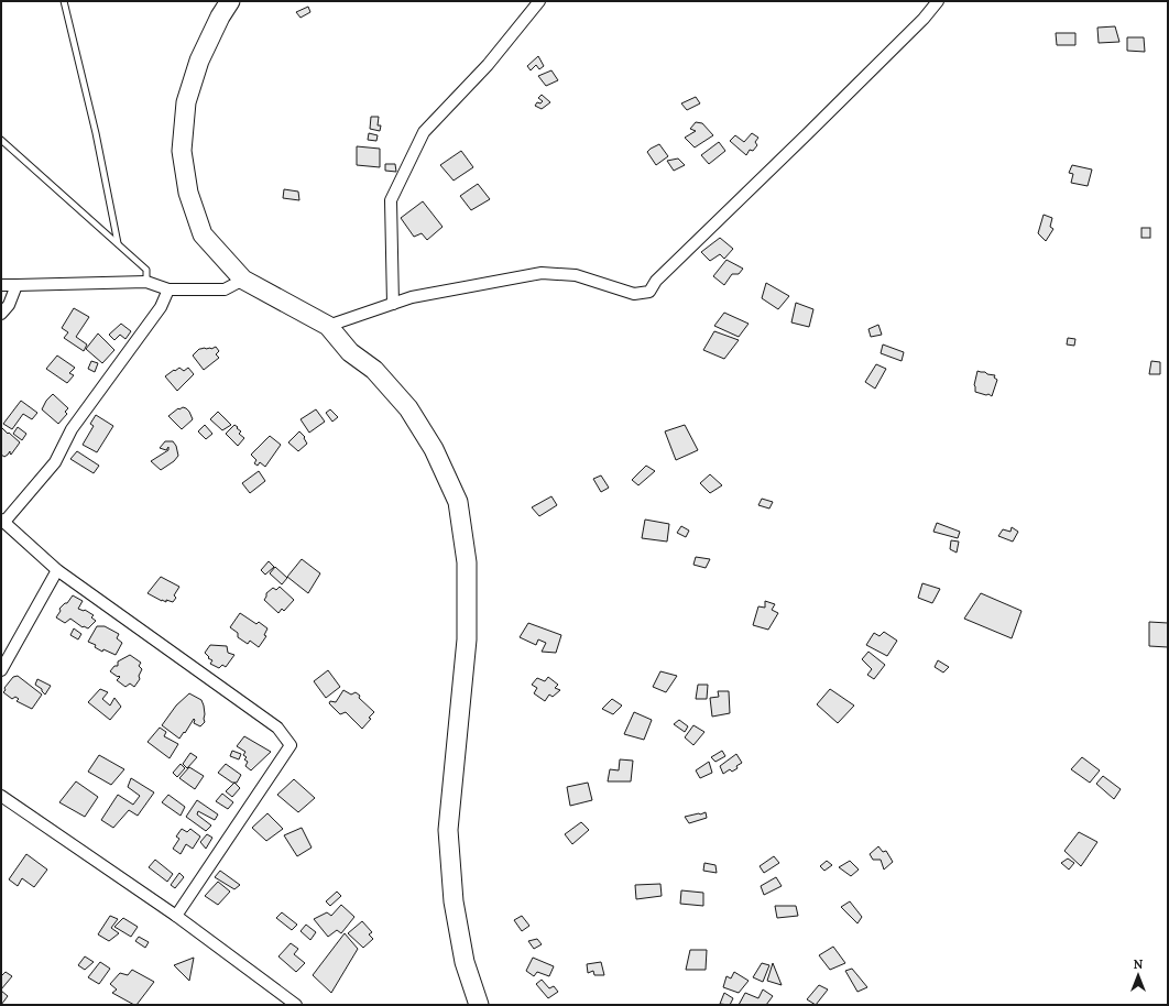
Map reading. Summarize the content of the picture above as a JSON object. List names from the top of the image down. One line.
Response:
{"north":"top"}
